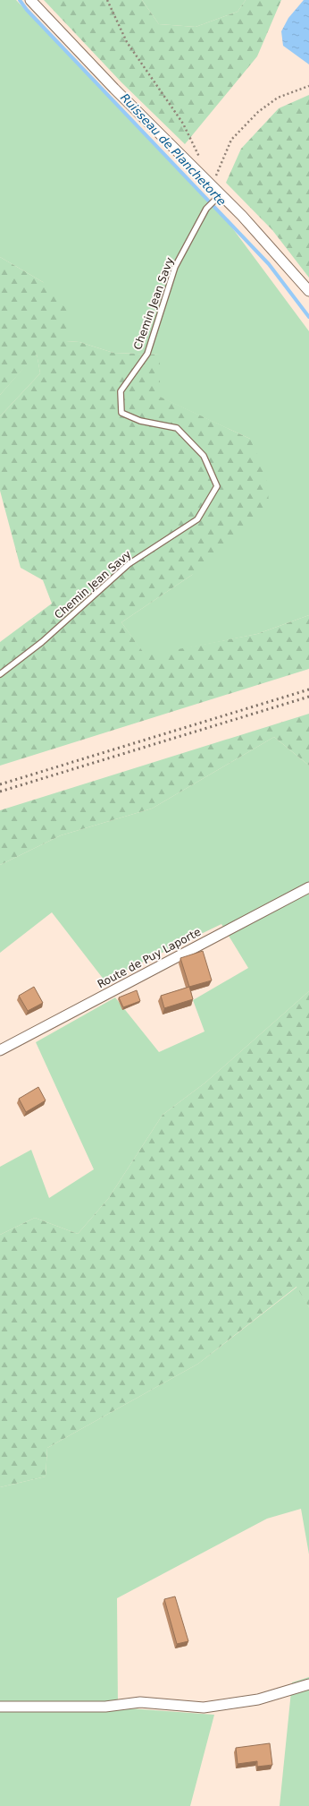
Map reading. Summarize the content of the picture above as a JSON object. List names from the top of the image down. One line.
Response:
{"streets":{"street":["Route de Puy Laporte"],"lane":["Chemin Jean Savy"]},"water":["Ruisseau de Planchetorte"]}
